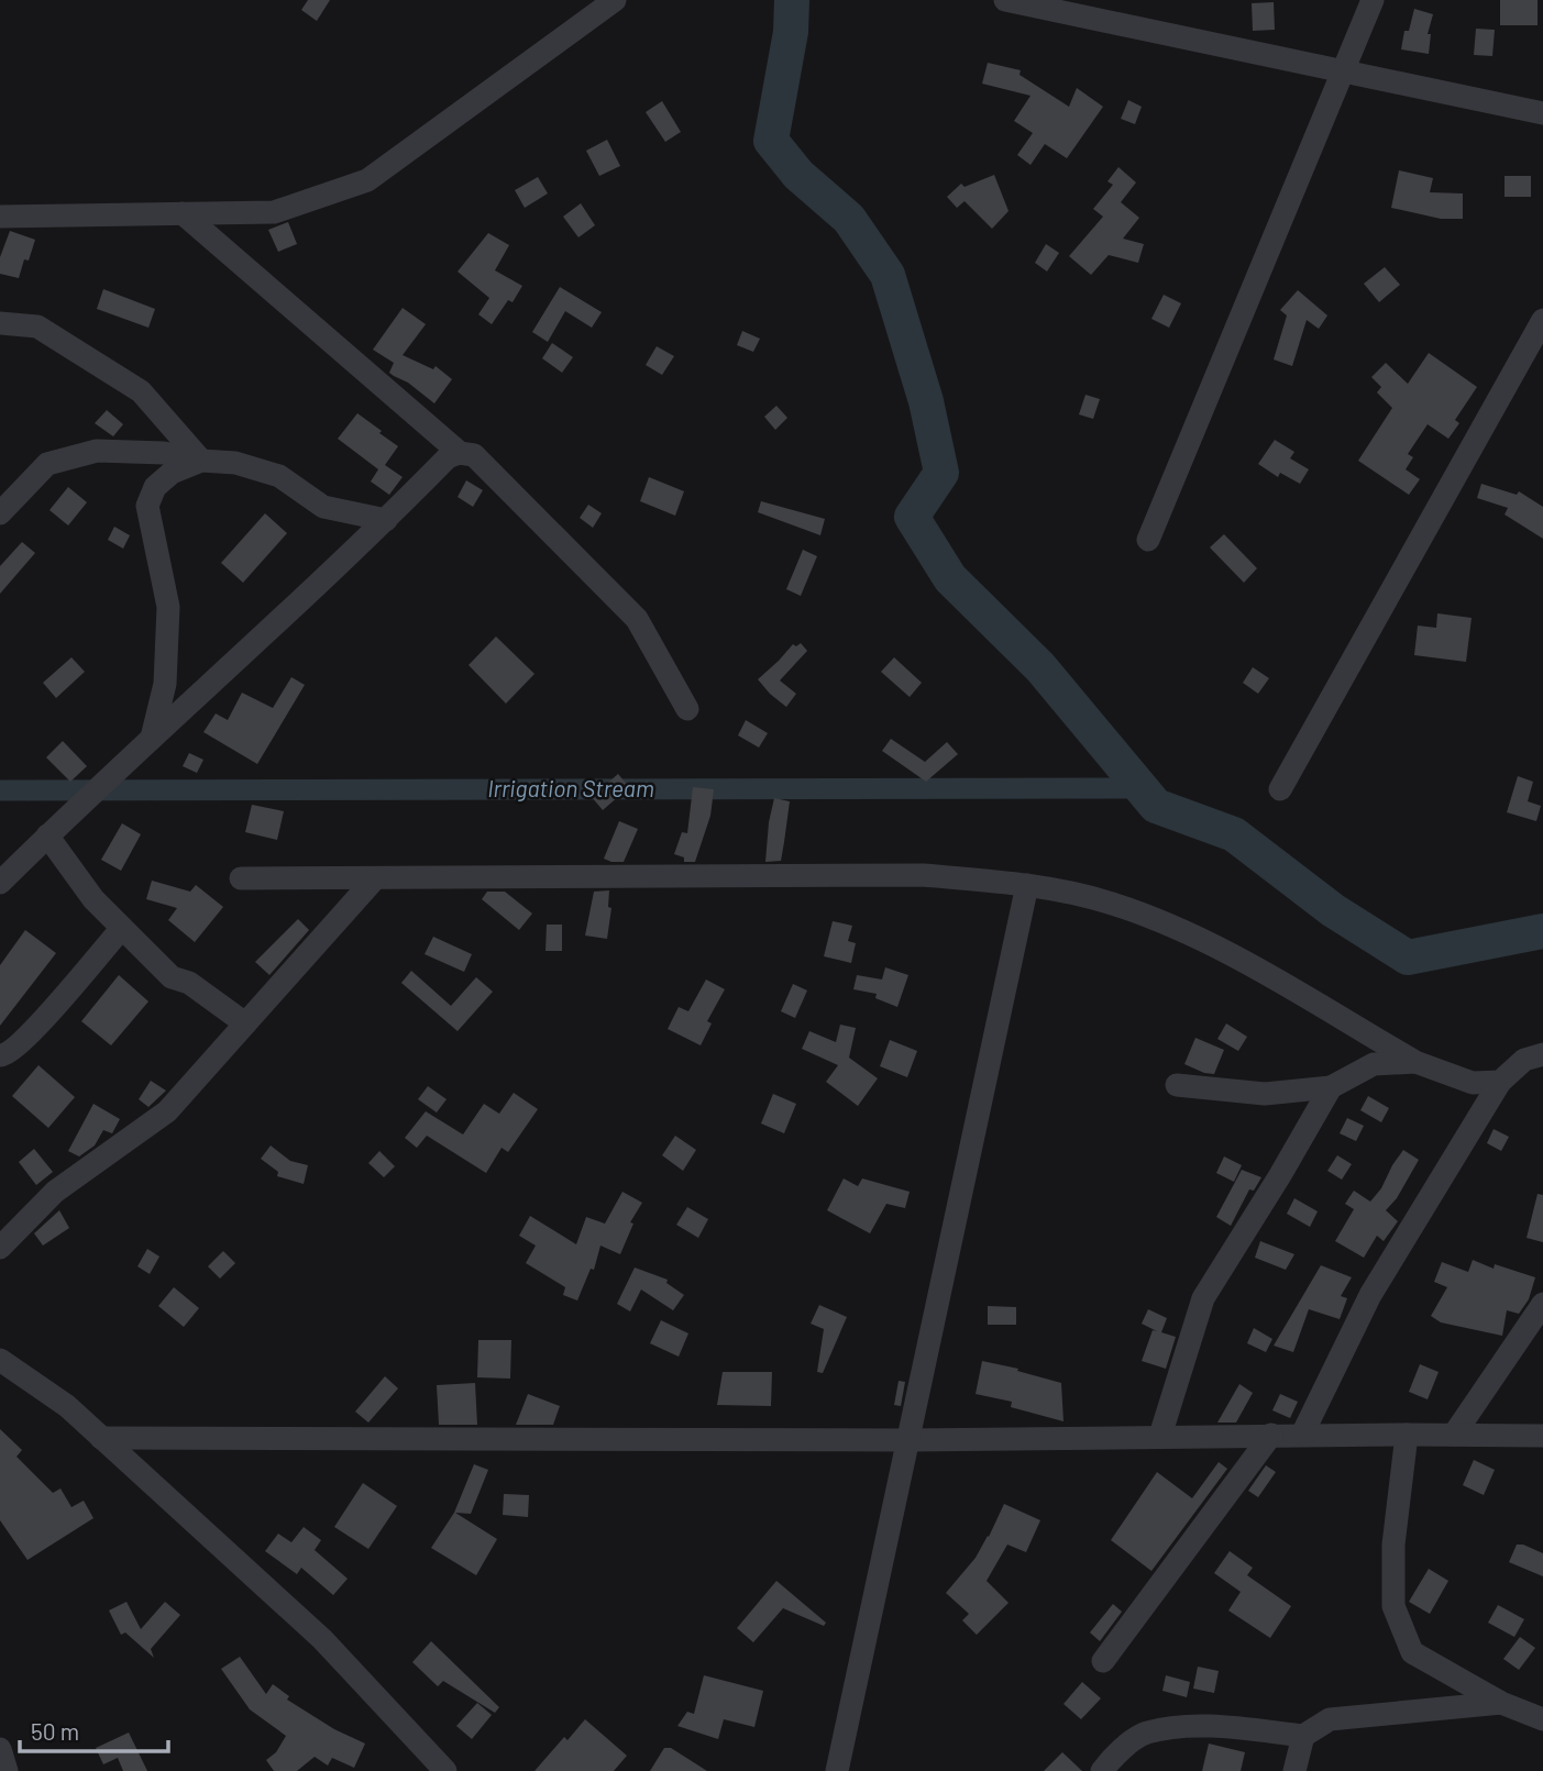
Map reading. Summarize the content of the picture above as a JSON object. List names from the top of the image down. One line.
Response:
{"water":["Irrigation Stream"],"scale_bar":"50 m"}
